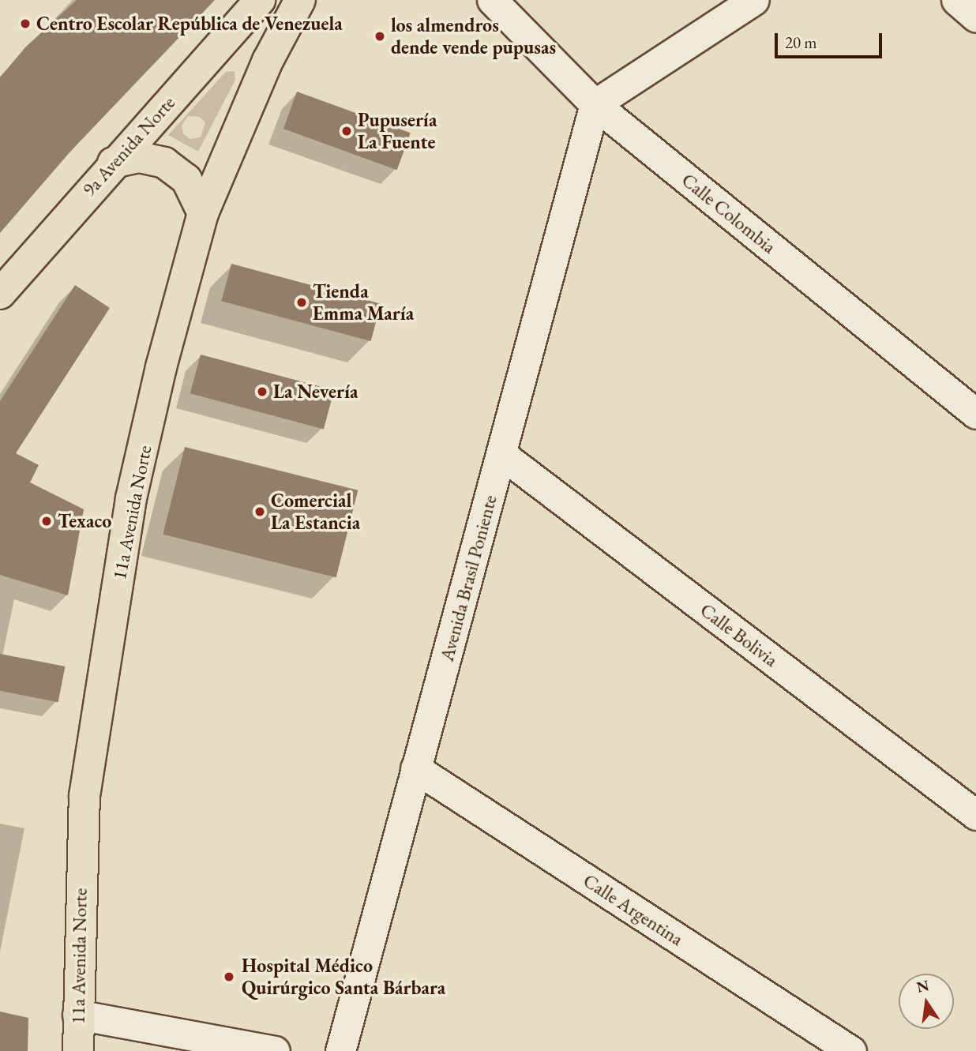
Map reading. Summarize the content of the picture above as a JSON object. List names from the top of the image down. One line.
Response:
{"streets":{"main road":["9a Avenida Norte","11a Avenida Norte"],"street":["Calle Colombia","Avenida Brasil Poniente","Calle Bolivia","Calle Argentina"]},"crossings":[["Calle Colombia","Avenida Brasil Poniente"],["Avenida Brasil Poniente","Calle Bolivia"],["Avenida Brasil Poniente","Calle Argentina"]],"places":["Centro Escolar República de Venezuela","los almendros dende vende pupusas","Pupusería La Fuente","Tienda Emma María","La Nevería","Comercial La Estancia","Texaco","Hospital Médico Quirúrgico Santa Bárbara"],"scale_bar":"20 m","north":"top"}
